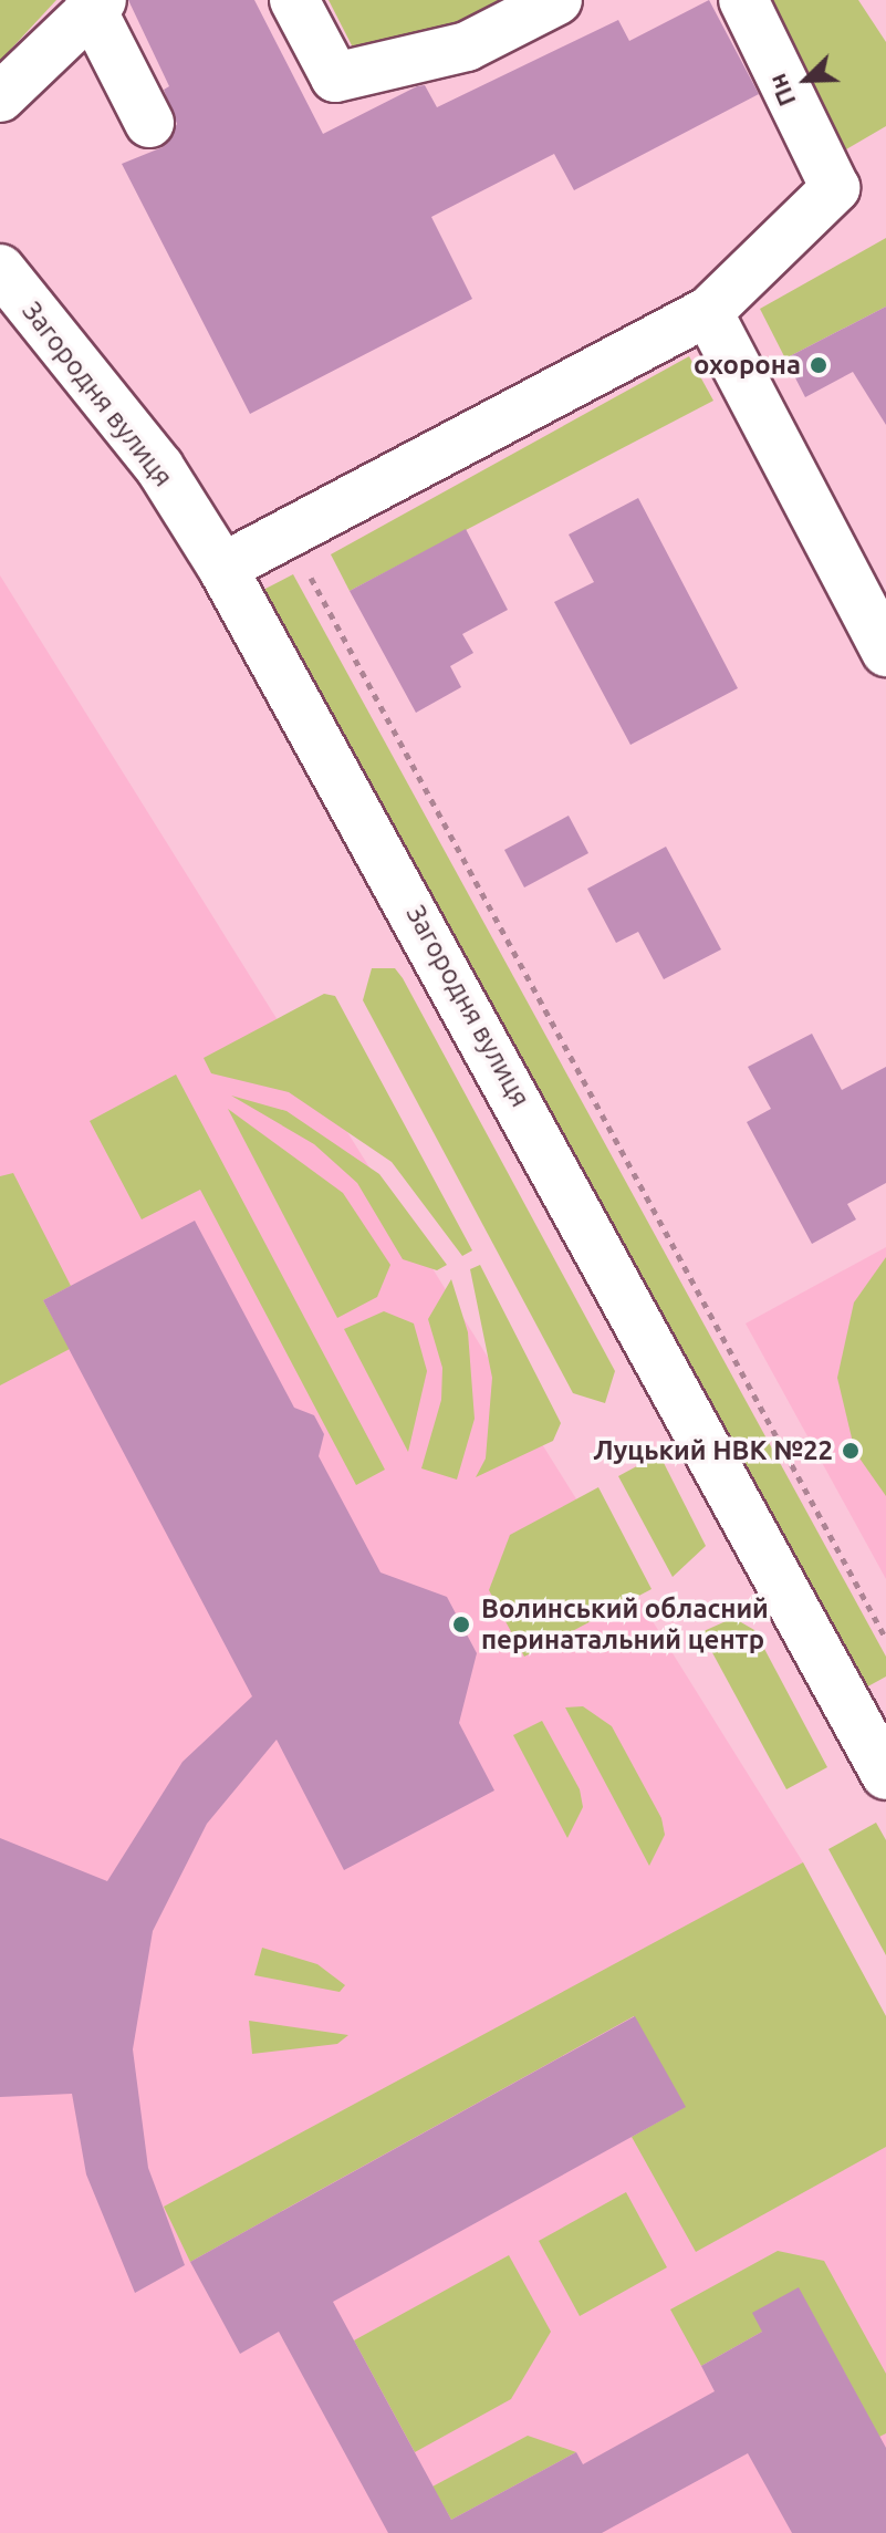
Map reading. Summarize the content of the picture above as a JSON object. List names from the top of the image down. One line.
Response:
{"streets":{"street":["Загородня вулиця"]},"places":["охорона","Луцький НВК №22","Волинський обласний перинатальний центр"],"north":"bottom left"}
